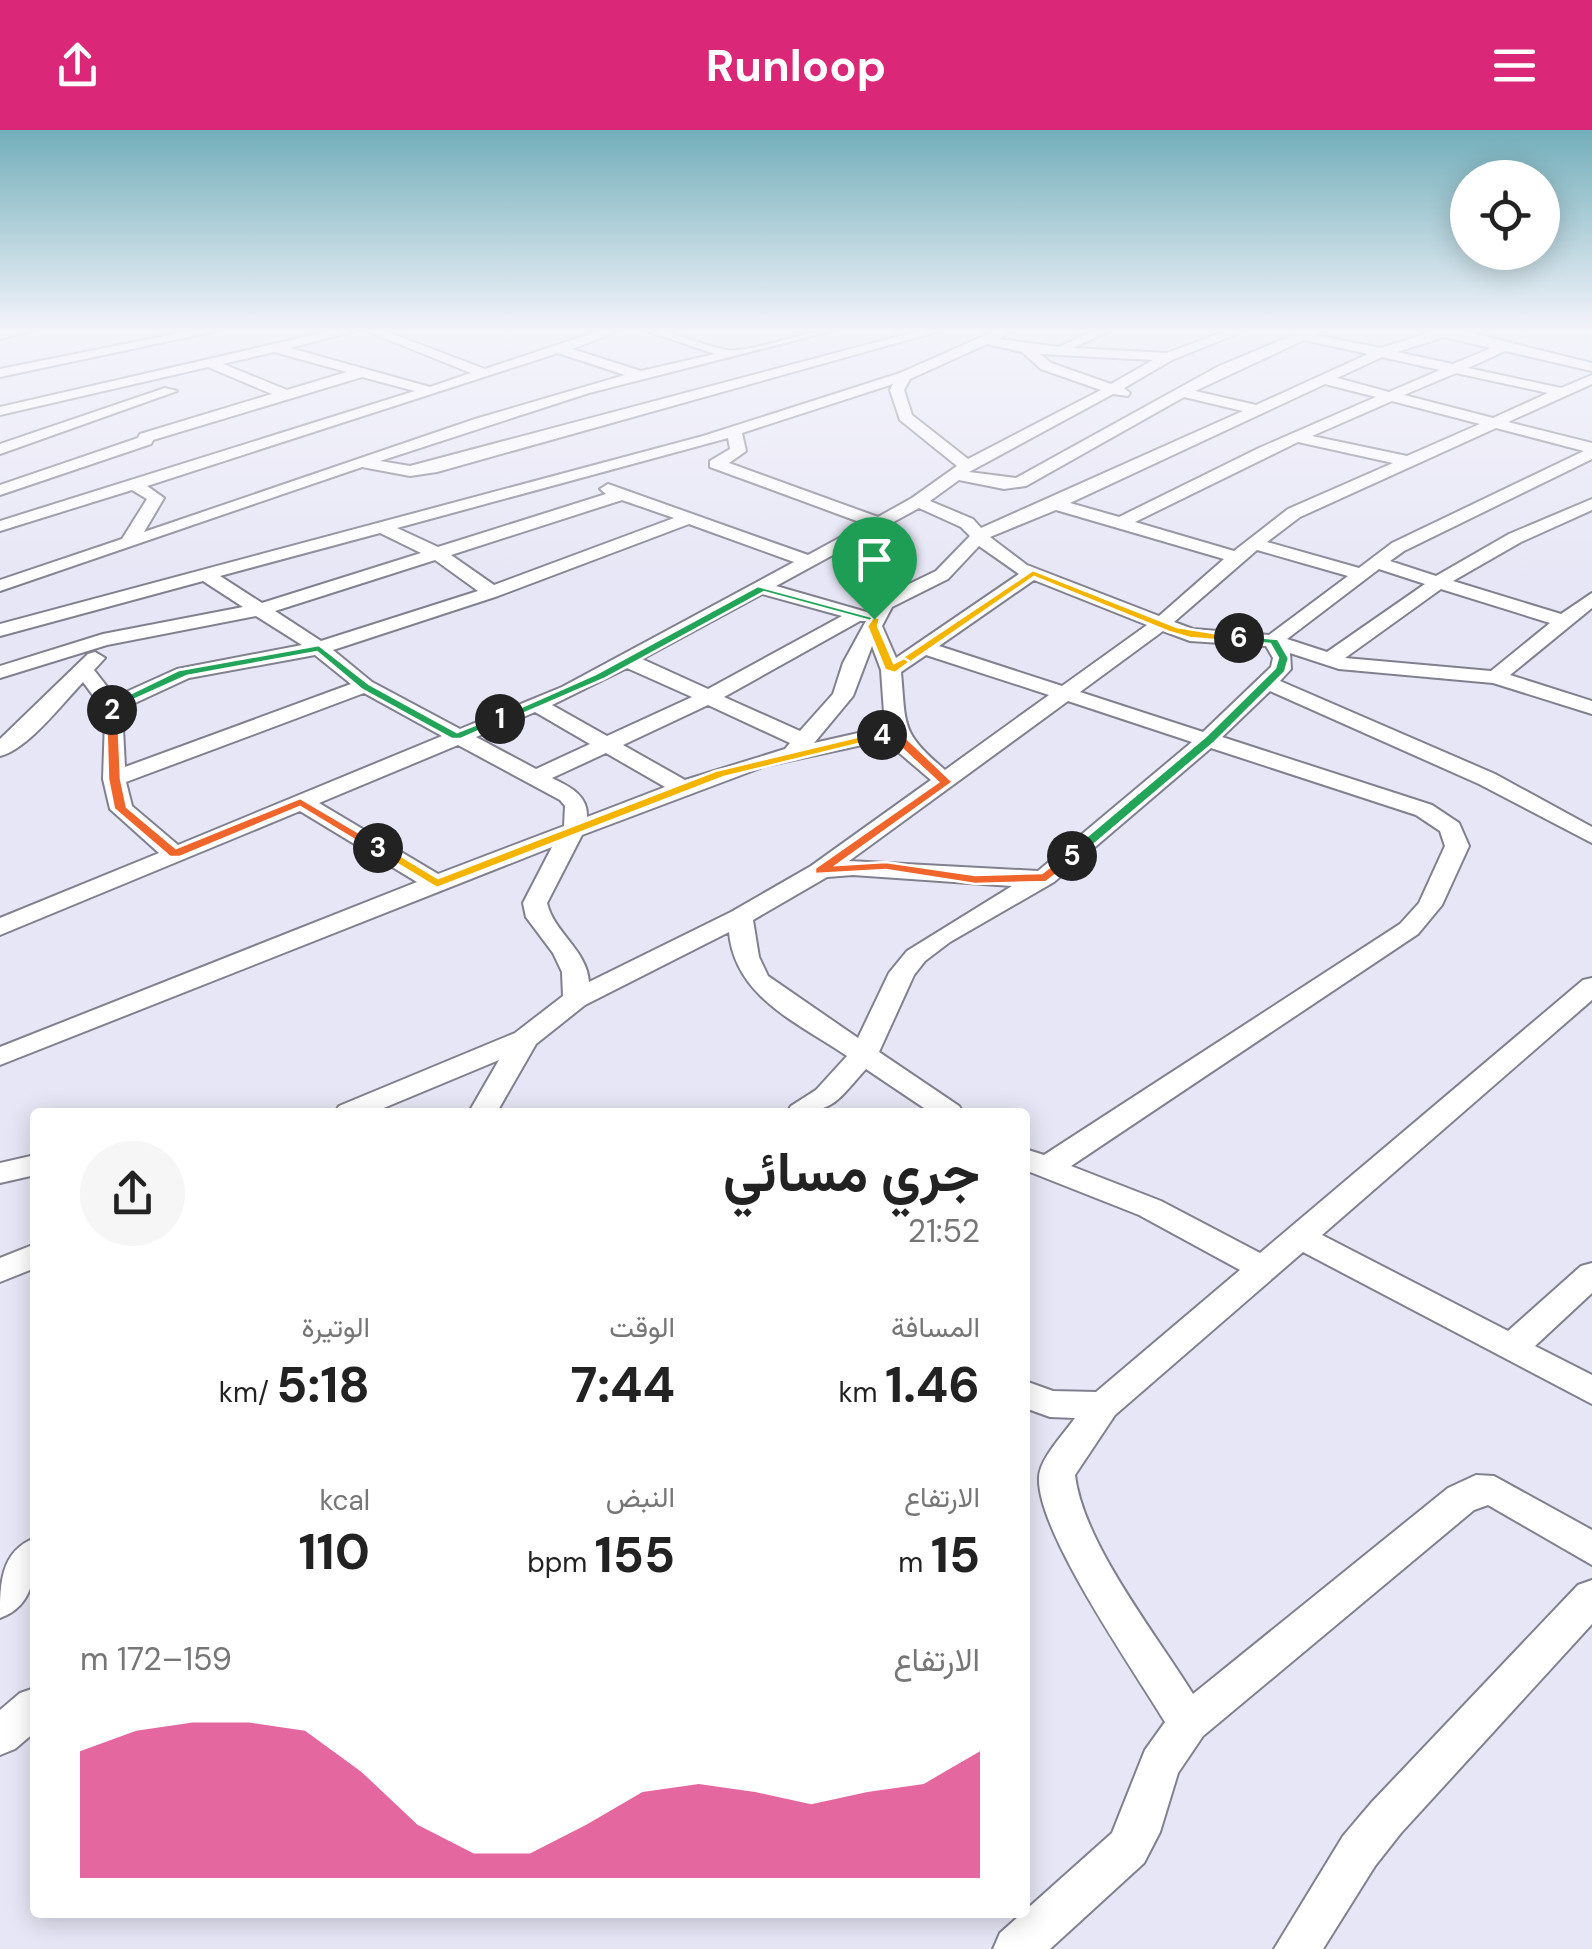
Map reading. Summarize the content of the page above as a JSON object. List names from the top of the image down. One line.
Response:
{"page":{"header":"Runloop","pins":["6","2","1","4","3","5"],"heading":["جري مسائي","21:52"],"stats":[["المسافة","1.46 km"],["الوقت","7:44"],["الوتيرة","5:18 /km"],["الارتفاع","15 m"],["النبض","155 bpm"],["kcal","110"]],"chart":["الارتفاع","159–172 m"]}}
